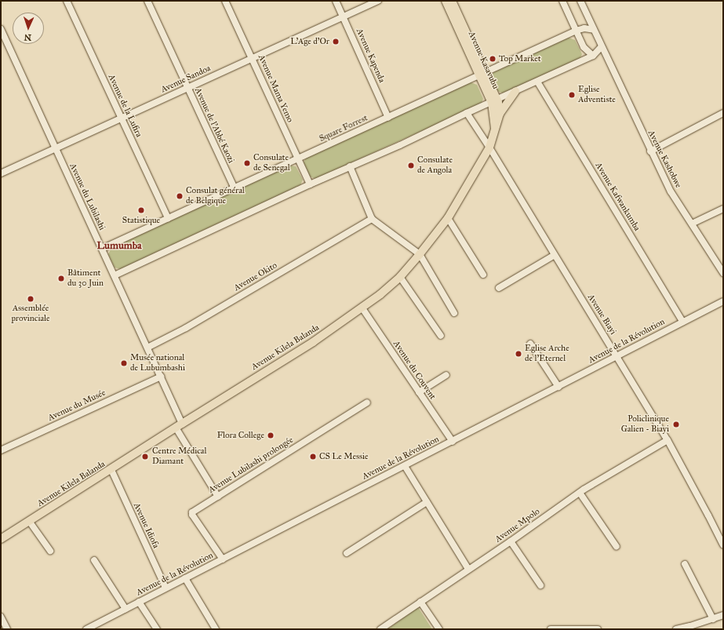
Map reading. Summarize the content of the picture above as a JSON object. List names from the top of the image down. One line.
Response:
{"streets":{"main road":["Avenue Kasavubu","Avenue Kilela Balanda"],"street":["Avenue Kapenda","Avenue Sandoa","Avenue Mama Yemo","Avenue de la Lufira","Avenue de l'Abbé Kaozi","Square Forrest","Avenue Kashobwe","Avenue du Lubilashi","Avenue Kafwankumba","Avenue Okito","Avenue Biayi","Avenue de la Révolution","Avenue du Couvent","Avenue du Musée","Avenue Lubilashi prolongée","Avenue Idiofa","Avenue Mpolo"]},"crossings":[["Avenue Kapenda","Avenue Sandoa"],["Avenue Kapenda","Square Forrest"],["Avenue Kasavubu","Square Forrest"],["Avenue Kasavubu","Avenue Kilela Balanda"],["Avenue Sandoa","Avenue Mama Yemo"],["Avenue Sandoa","Avenue de la Lufira"],["Avenue Sandoa","Avenue de l'Abbé Kaozi"],["Avenue Sandoa","Avenue du Lubilashi"],["Avenue Mama Yemo","Square Forrest"],["Avenue de la Lufira","Square Forrest"],["Avenue de l'Abbé Kaozi","Square Forrest"],["Square Forrest","Avenue Kashobwe"],["Square Forrest","Avenue du Lubilashi"],["Avenue du Lubilashi","Avenue Okito"],["Avenue du Lubilashi","Avenue Kilela Balanda"],["Avenue du Lubilashi","Avenue du Musée"],["Avenue du Lubilashi","Avenue Lubilashi prolongée"],["Avenue Kafwankumba","Avenue de la Révolution"],["Avenue Biayi","Avenue de la Révolution"],["Avenue Biayi","Avenue Kilela Balanda"],["Avenue Biayi","Avenue Mpolo"],["Avenue de la Révolution","Avenue du Couvent"],["Avenue de la Révolution","Avenue Lubilashi prolongée"],["Avenue de la Révolution","Avenue Idiofa"],["Avenue Kilela Balanda","Avenue du Couvent"],["Avenue Kilela Balanda","Avenue Idiofa"]],"districts":["Lumumba"],"places":["L'Age d'Or","Top Market","Eglise Adventiste","Consulate de Senegal","Consulate de Angola","Consulat général de Belgique","Statistique","Bâtiment du 30 Juin","Assemblée provinciale","Eglise Arche de l'Eternel","Musée national de Lubumbashi","Policlinique Galien - Biayi","Flora College","Centre Médical Diamant","CS Le Messie"],"north":"bottom"}
